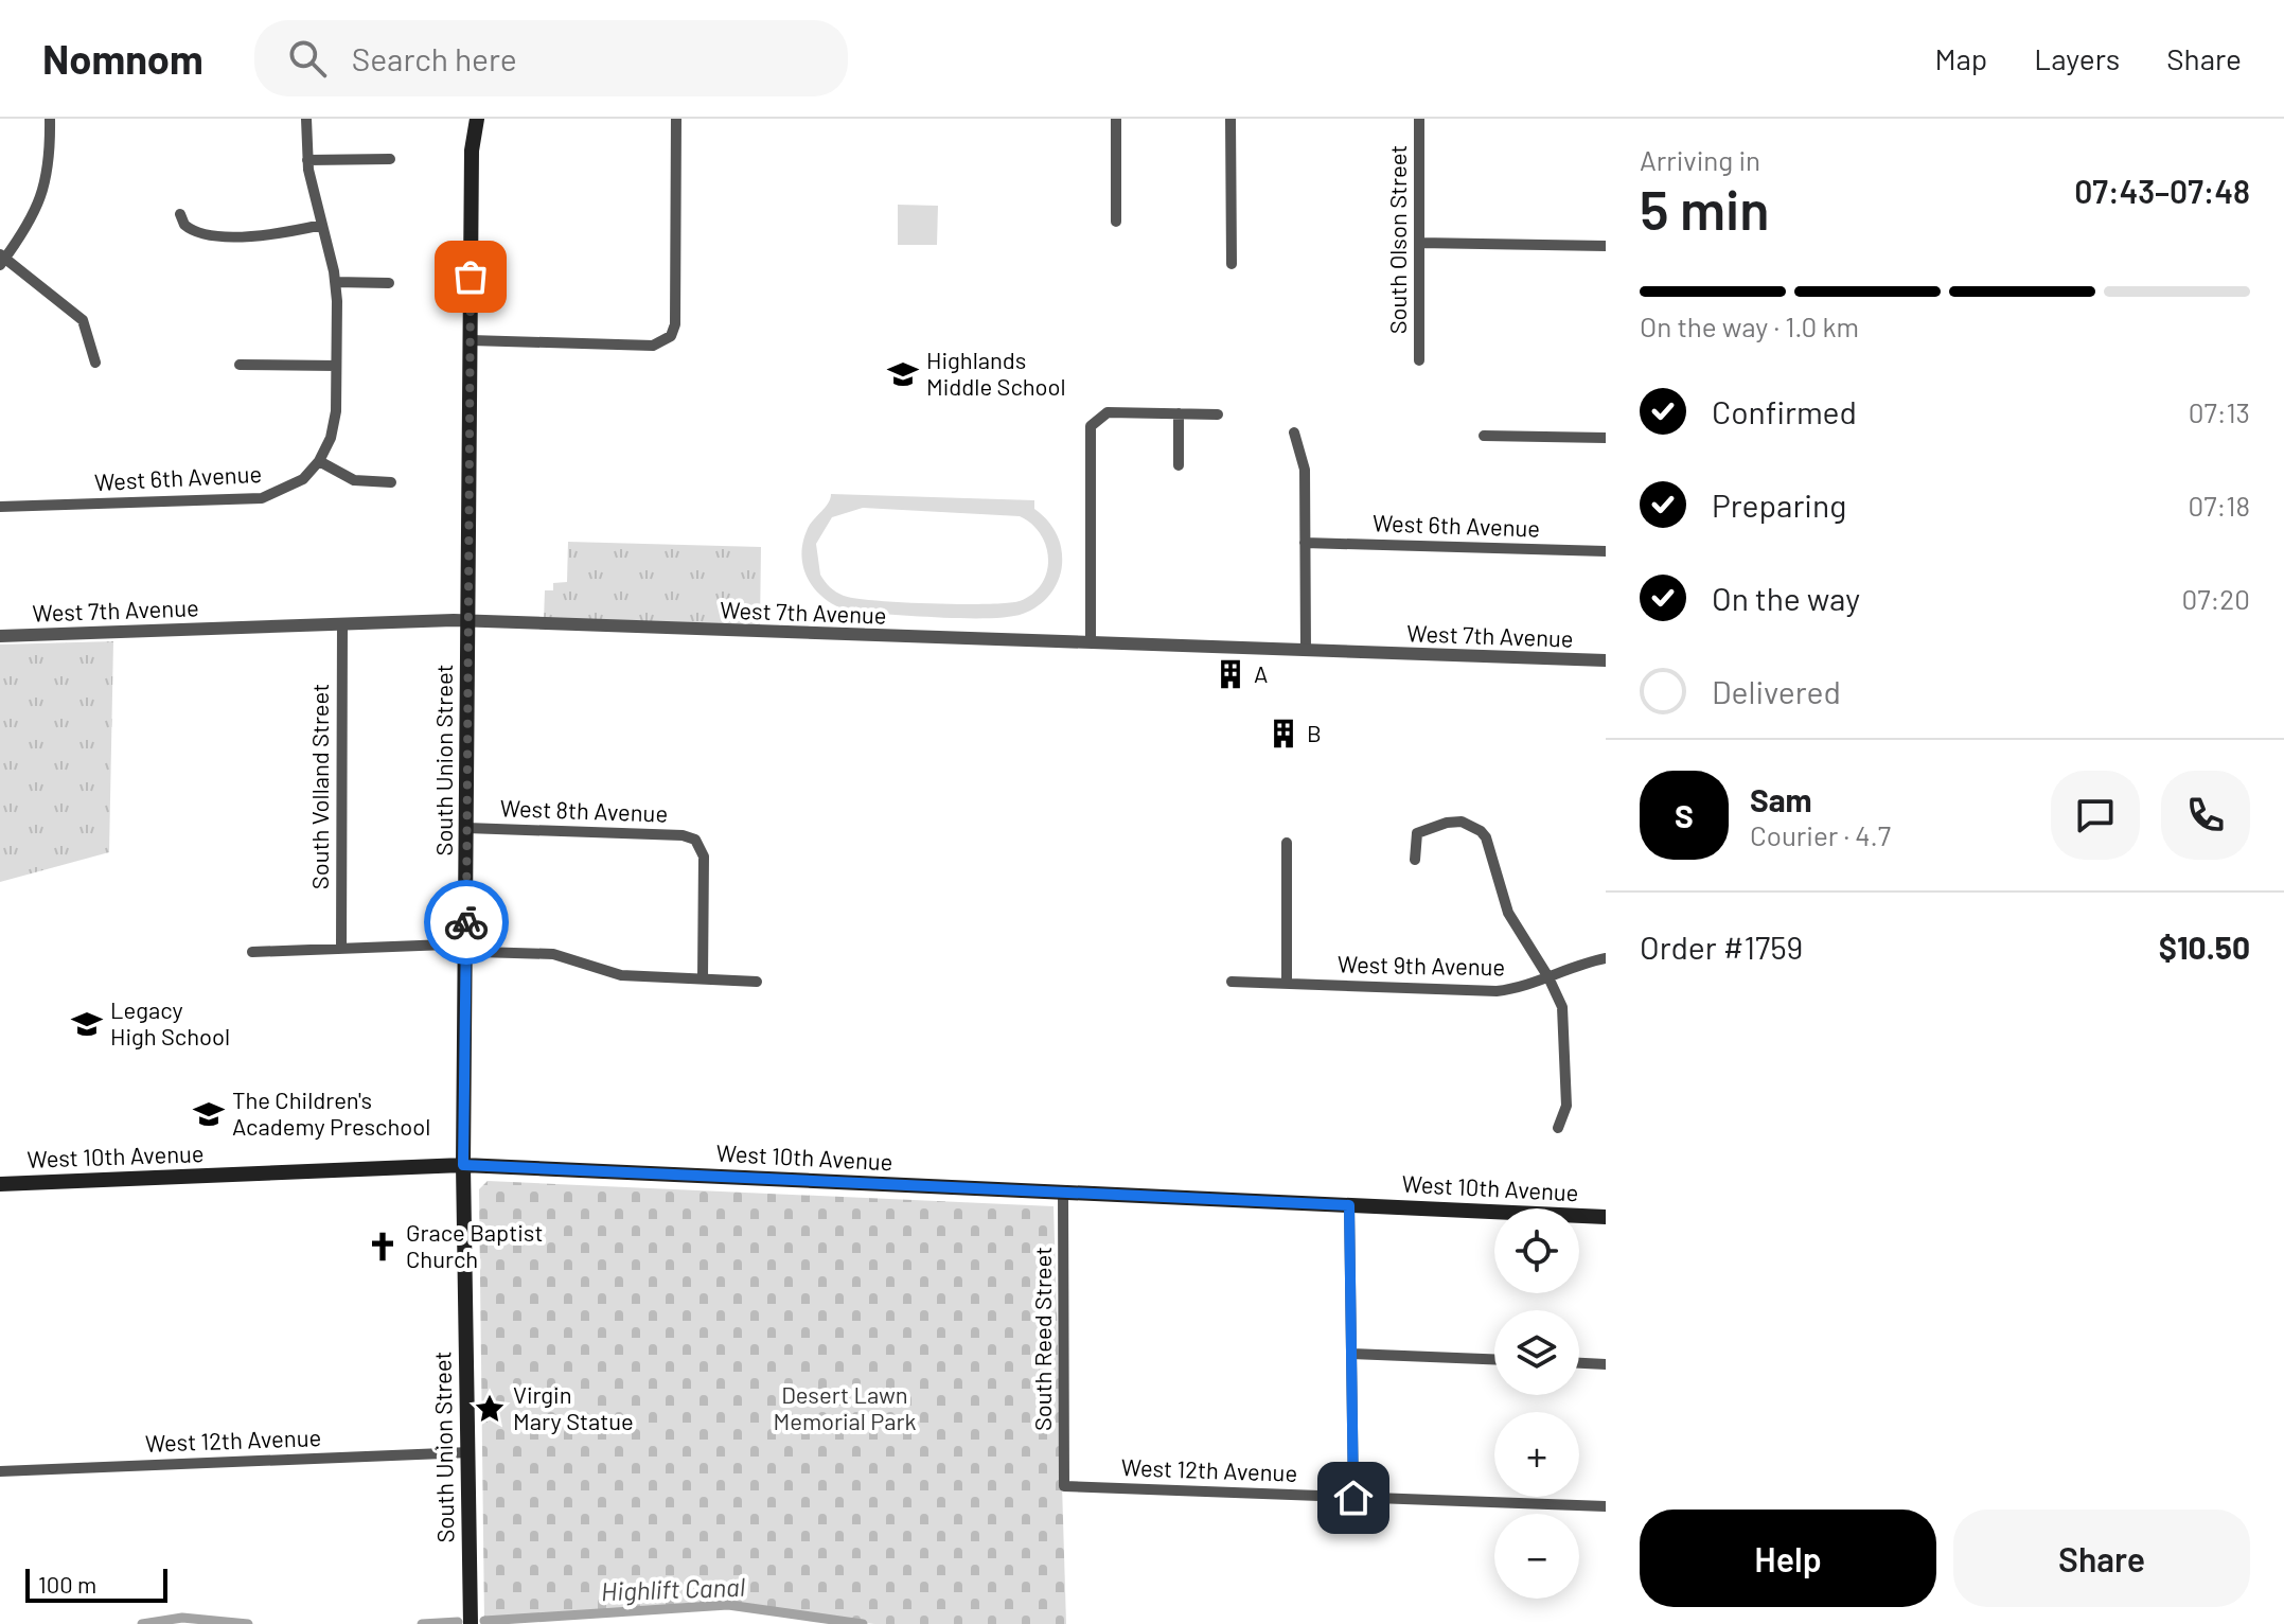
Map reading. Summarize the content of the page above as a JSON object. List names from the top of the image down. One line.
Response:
{"streets":{"main road":["South Union Street","West 10th Avenue"],"street":["South Olson Street","West 6th Avenue","West 7th Avenue","South Volland Street","West 8th Avenue","West 9th Avenue","South Reed Street","West 12th Avenue"]},"crossings":[["West 7th Avenue","South Union Street"],["West 7th Avenue","South Volland Street"],["South Union Street","West 8th Avenue"],["South Union Street","West 10th Avenue"],["South Union Street","West 12th Avenue"],["West 10th Avenue","South Reed Street"],["South Reed Street","West 12th Avenue"]],"water":["Highlift Canal"],"parks":["Desert Lawn Memorial Park"],"places":{"school or university":["Highlands Middle School","Legacy High School","The Children's Academy Preschool"],"building":["A","B"],"church":["Grace Baptist Church"],"place":["Virgin Mary Statue"]},"scale_bar":"100 m","page":{"header":"Nomnom","search":"Search here","nav":["Map","Layers","Share"],"heading":["5 min","Arriving in","07:43–07:48"],"panel":["Sam","Courier · 4.7","Order #1759","$10.50"],"bar":"On the way · 1.0 km","list":[["Confirmed","07:13"],["Preparing","07:18"],["On the way","07:20"],"Delivered"],"round":"S","map_buttons":["+","−"],"buttons":["Help","Share"],"scale":"100 m"}}
